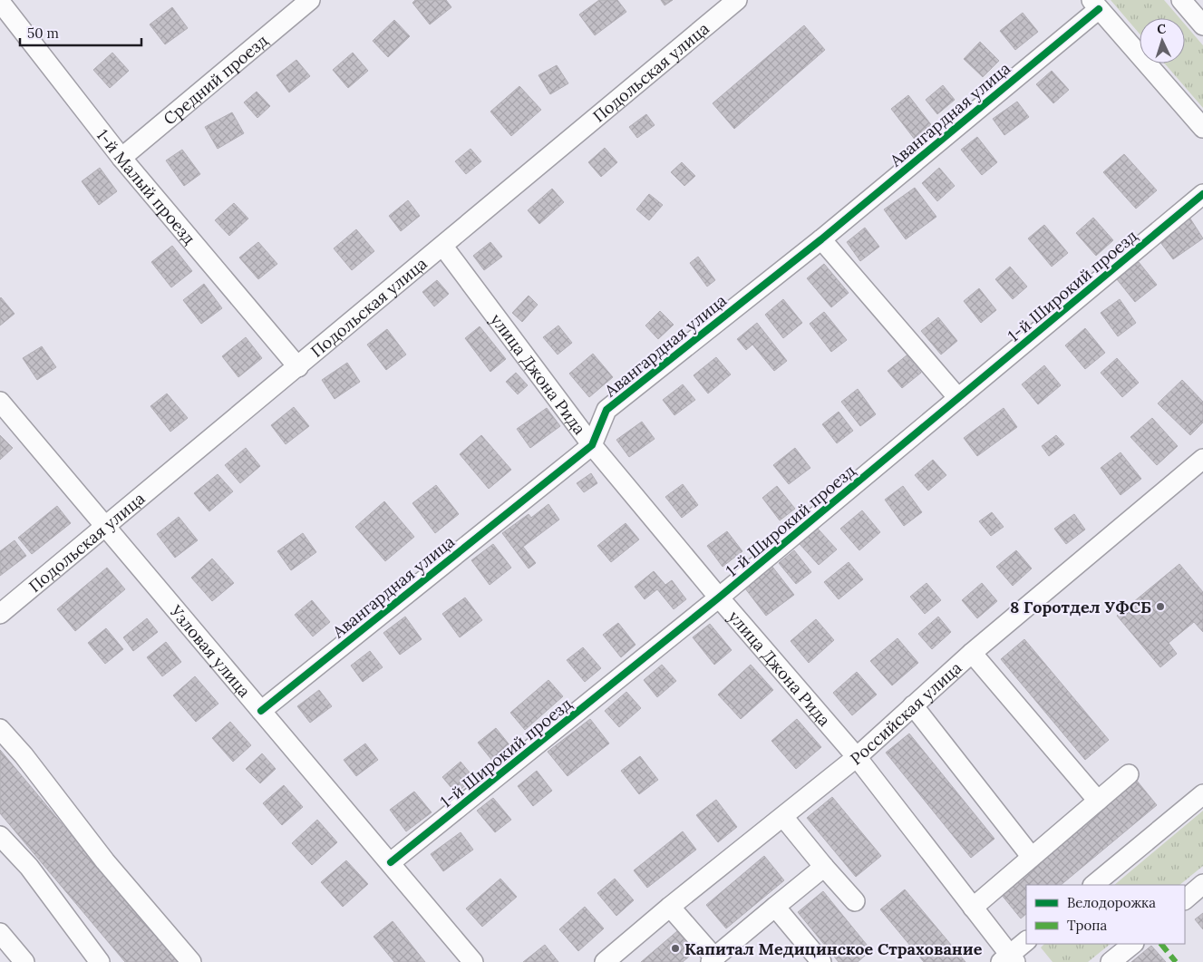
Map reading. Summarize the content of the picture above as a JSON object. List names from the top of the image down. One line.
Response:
{"streets":{"street":["Подольская улица","Средний проезд","Авангардная улица","1-й Малый проезд","1-й Широкий проезд","улица Джона Рида","Узловая улица","Российская улица"]},"crossings":[["Подольская улица","1-й Малый проезд"],["Подольская улица","улица Джона Рида"],["Подольская улица","Узловая улица"],["Средний проезд","1-й Малый проезд"],["Авангардная улица","улица Джона Рида"],["Авангардная улица","Узловая улица"],["1-й Широкий проезд","улица Джона Рида"],["1-й Широкий проезд","Узловая улица"],["улица Джона Рида","Российская улица"]],"places":["8 Горотдел УФСБ","Капитал Медицинское Страхование"],"legend":["Велодорожка","Тропа"],"scale_bar":"50 m","north":"top"}
